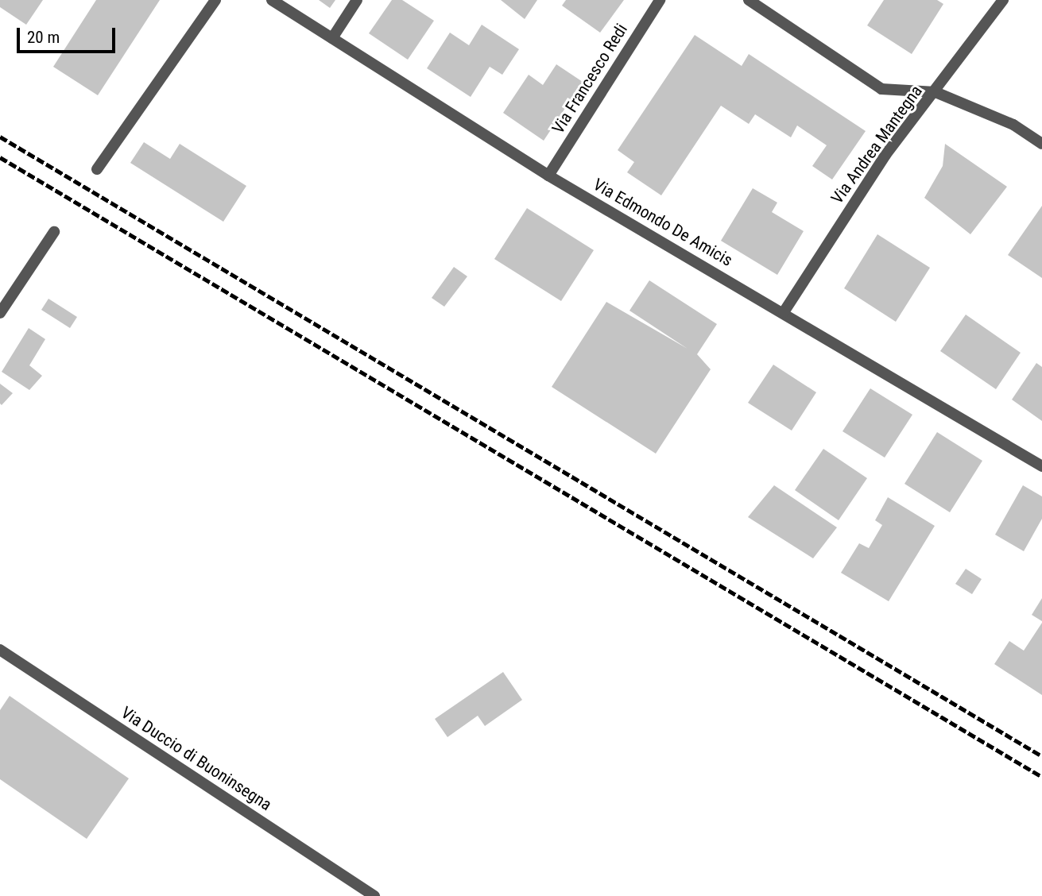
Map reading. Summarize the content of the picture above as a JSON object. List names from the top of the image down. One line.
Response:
{"streets":{"street":["Via Francesco Redi","Via Andrea Mantegna","Via Edmondo De Amicis","Via Duccio di Buoninsegna"]},"crossings":[["Via Francesco Redi","Via Edmondo De Amicis"],["Via Andrea Mantegna","Via Edmondo De Amicis"]],"scale_bar":"20 m"}
